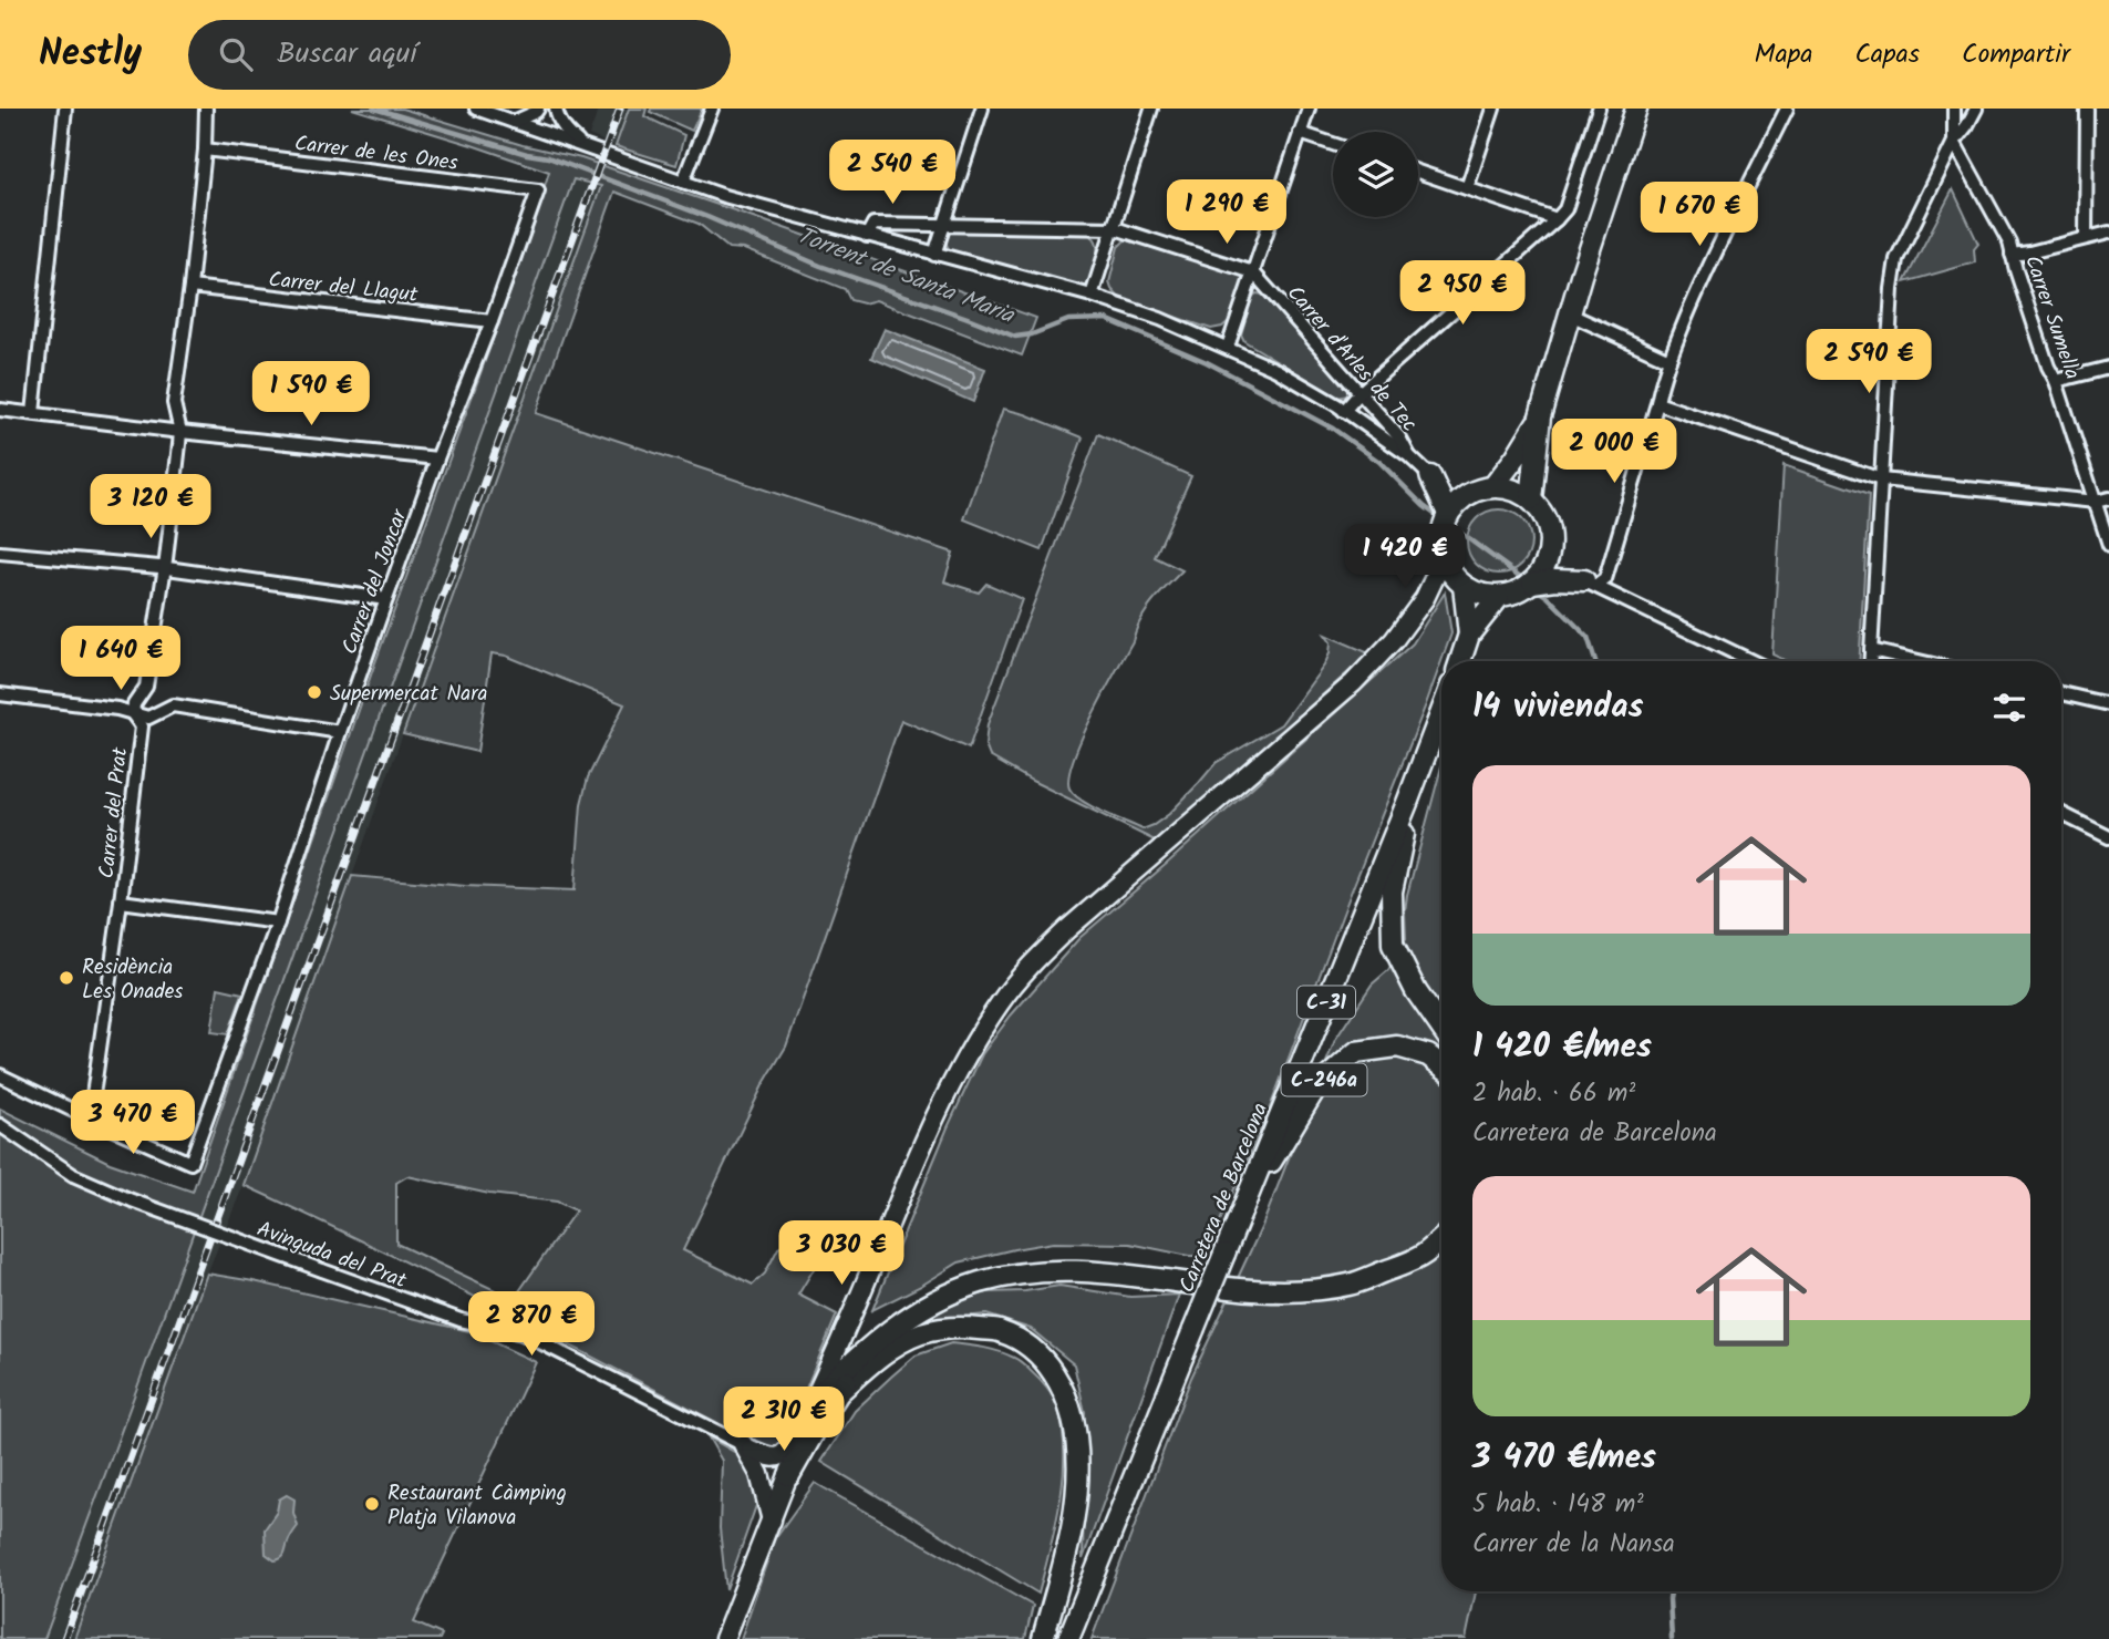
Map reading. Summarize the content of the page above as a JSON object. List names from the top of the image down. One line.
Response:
{"streets":{"main road":["C-31","C-246a","Carretera de Barcelona"],"street":["Carrer de les Ones","Carrer del Llagut","Carrer Sumella","Carrer d'Arles de Tec","Carrer del Joncar","Carrer del Prat","Avinguda del Prat"]},"crossings":[["Carrer de les Ones","Carrer del Joncar"],["Carrer del Llagut","Carrer del Joncar"],["Carrer del Joncar","Carrer del Prat"],["C-246a","Carretera de Barcelona"]],"water":["Torrent de Santa Maria"],"places":["Supermercat Nara","Residència Les Onades","Restaurant Càmping Platja Vilanova"],"page":{"header":"Nestly","search":"Buscar aquí","nav":["Mapa","Capas","Compartir"],"price":["2 540 €","1 290 €","1 670 €","2 950 €","2 590 €","1 590 €","2 000 €","3 120 €","1 420 €","1 640 €","3 470 €","3 030 €","2 870 €","2 310 €"],"heading":"14 viviendas","list":[{"name":"1 420 €/mes","note":"2 hab. · 66 m² · Carretera de Barcelona"},{"name":"3 470 €/mes","note":"5 hab. · 148 m² · Carrer de la Nansa"}]}}
